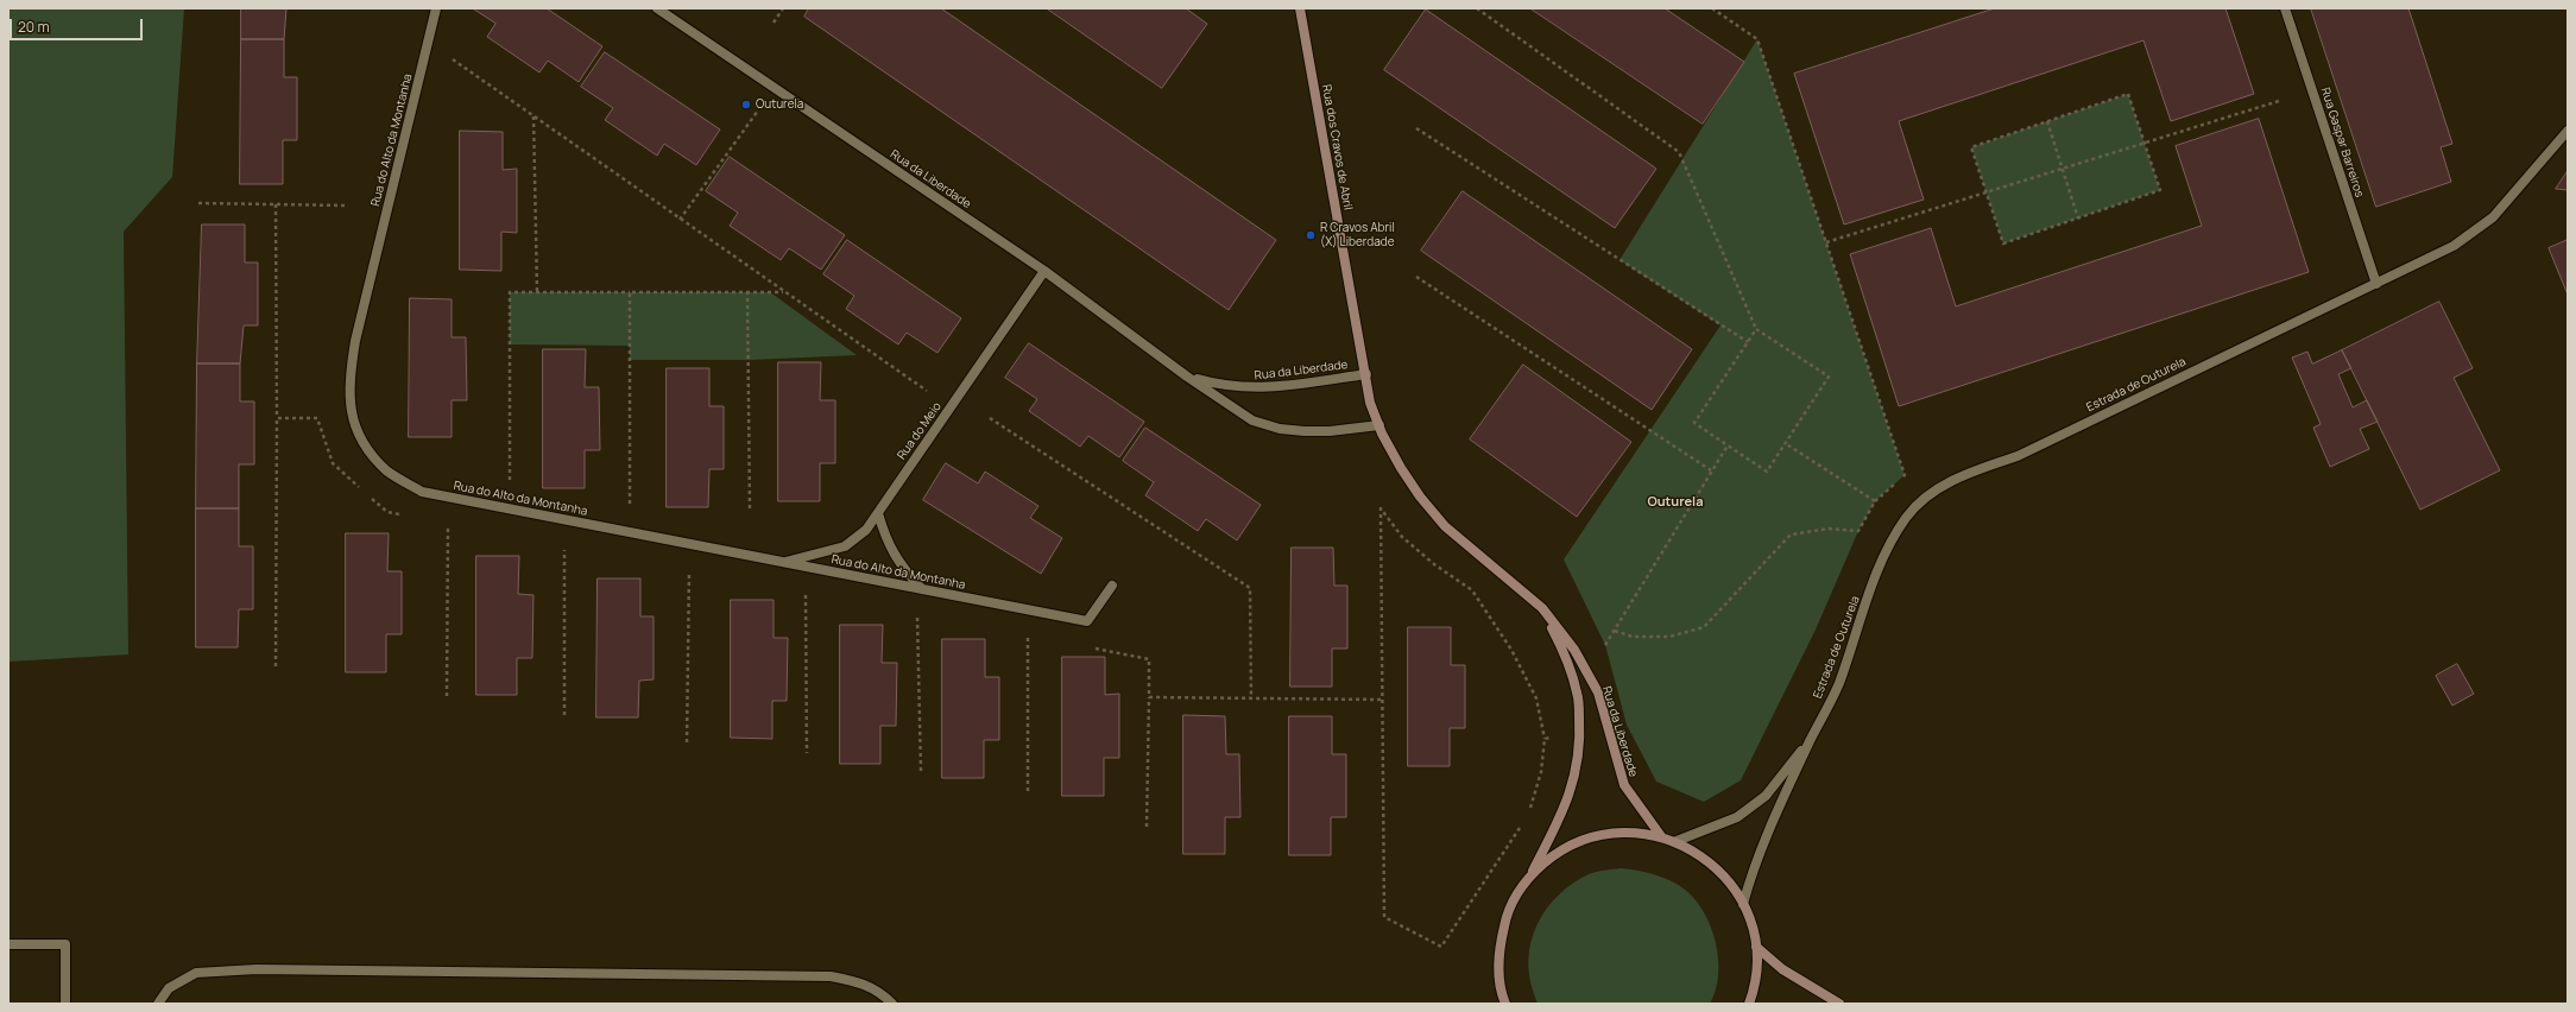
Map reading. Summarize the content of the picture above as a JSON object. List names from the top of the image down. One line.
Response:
{"streets":{"street":["Rua do Alto da Montanha","Rua Gaspar Barreiros","Rua dos Cravos de Abril","Rua da Liberdade","Estrada de Outurela","Rua do Meio"]},"crossings":[["Rua do Alto da Montanha","Rua do Meio"],["Rua Gaspar Barreiros","Estrada de Outurela"],["Rua dos Cravos de Abril","Rua da Liberdade"],["Rua da Liberdade","Rua do Meio"]],"districts":["Outurela"],"places":["Outurela","R Cravos Abril (X) Liberdade"],"scale_bar":"20 m"}
